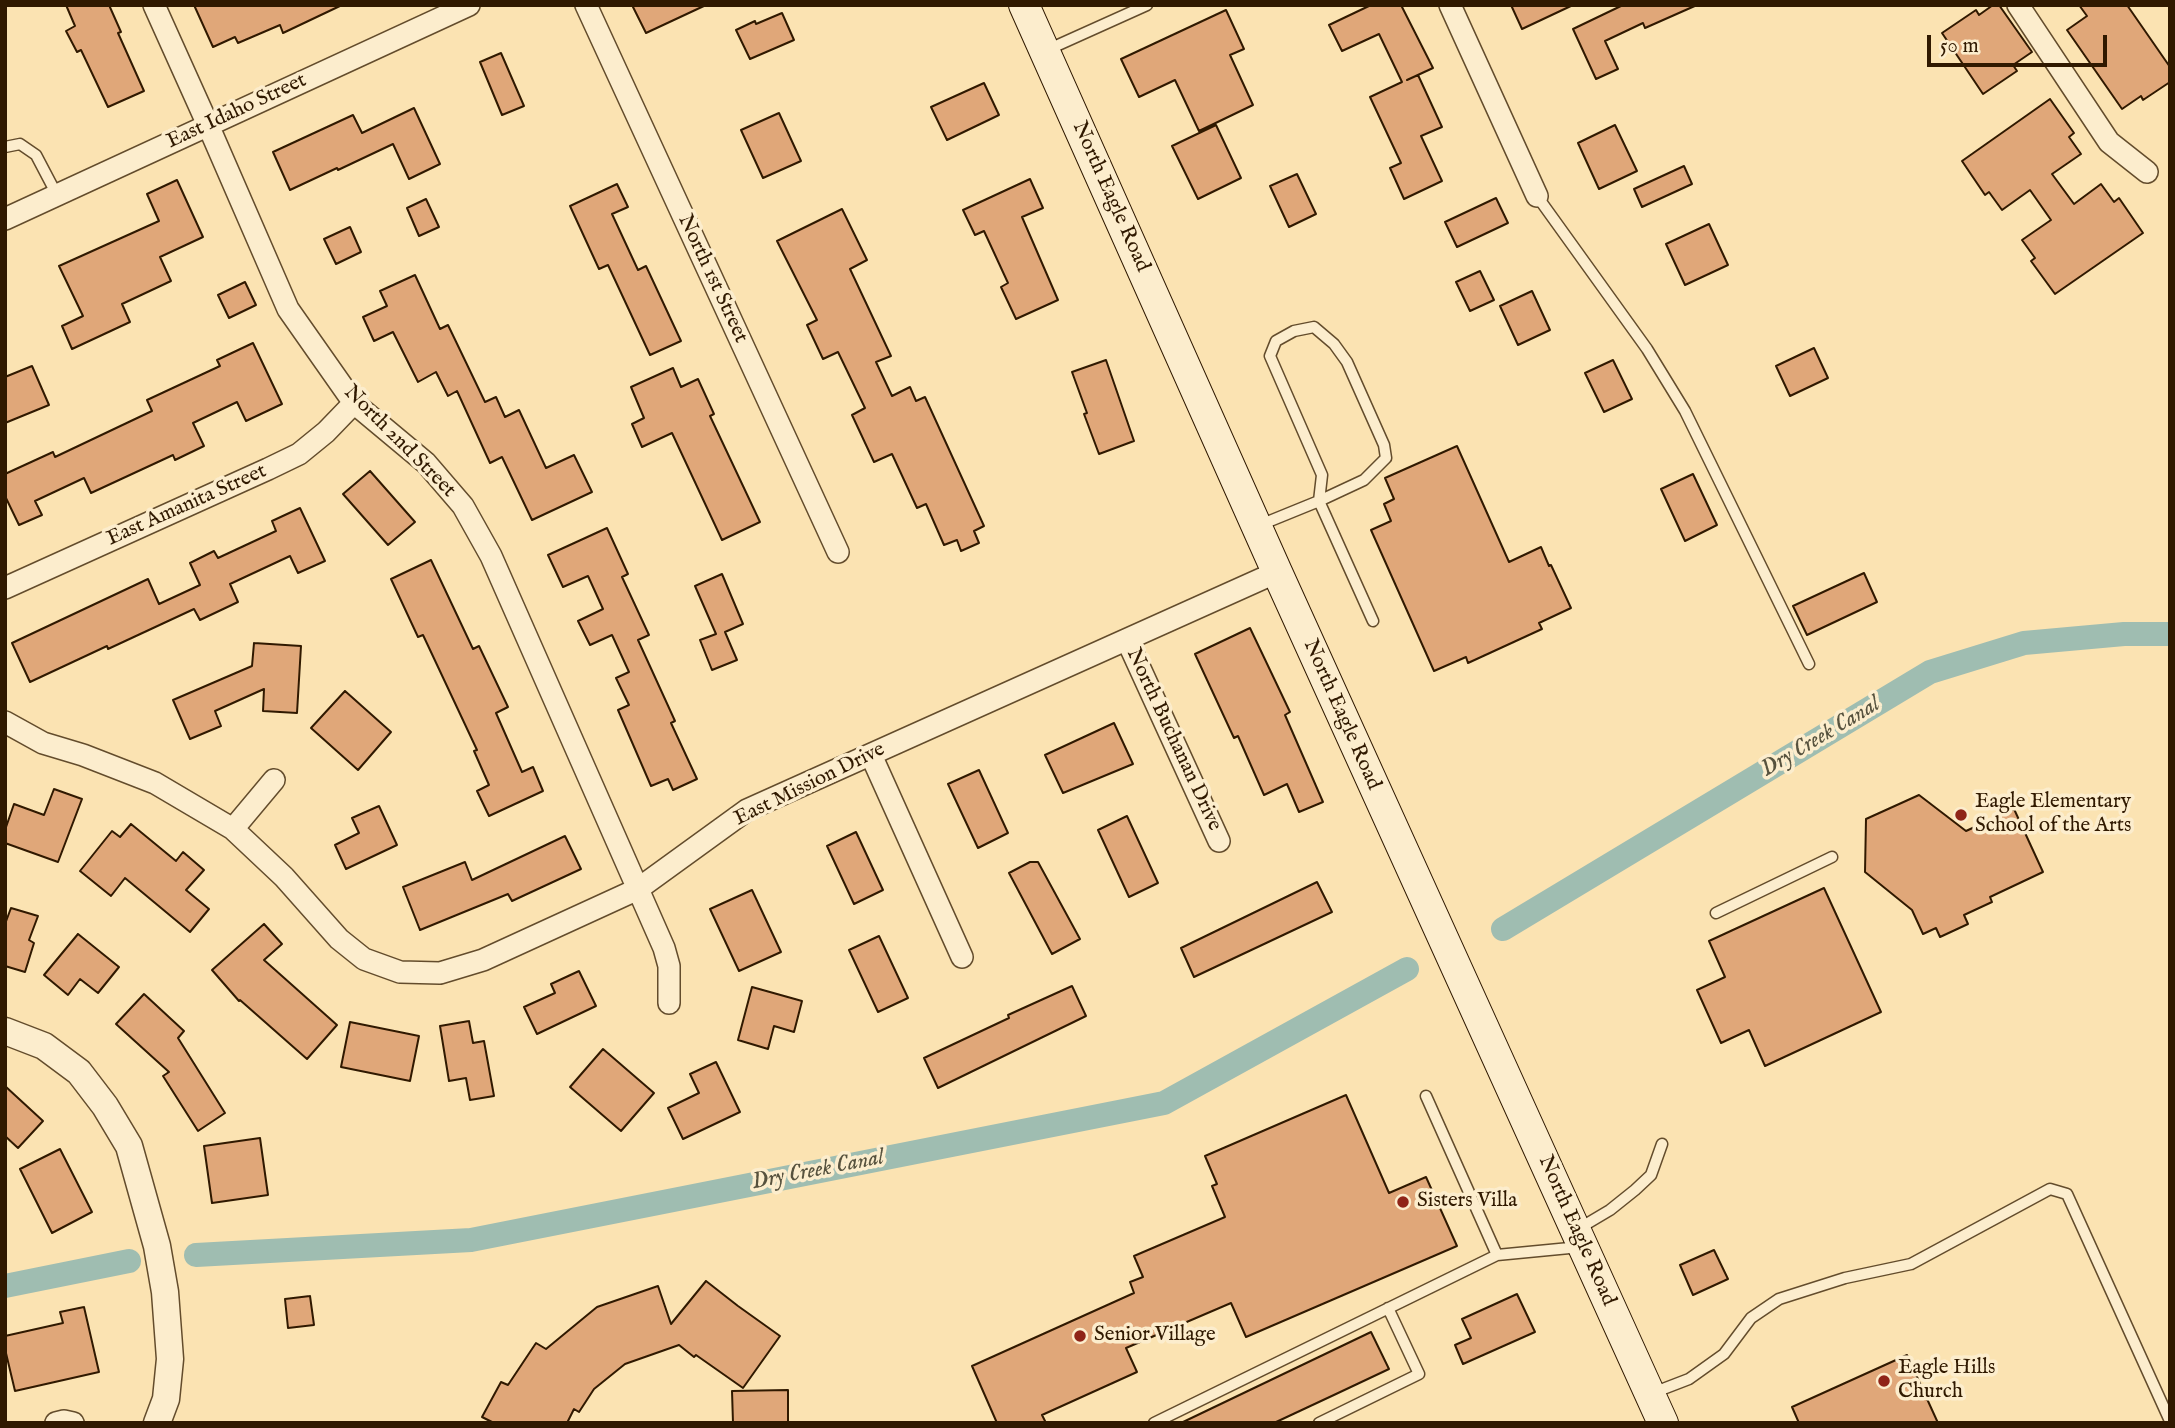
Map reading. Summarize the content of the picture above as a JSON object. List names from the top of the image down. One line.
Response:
{"streets":{"main road":["North Eagle Road"],"street":["East Idaho Street","North 1st Street","North 2nd Street","East Amanita Street","North Buchanan Drive","East Mission Drive"]},"crossings":[["East Idaho Street","North 2nd Street"],["North Eagle Road","East Mission Drive"],["North 2nd Street","East Amanita Street"],["North 2nd Street","East Mission Drive"],["North Buchanan Drive","East Mission Drive"]],"water":["Dry Creek Canal"],"places":["Eagle Elementary School of the Arts","Sisters Villa","Senior Village","Eagle Hills Church"],"scale_bar":"50 m"}
